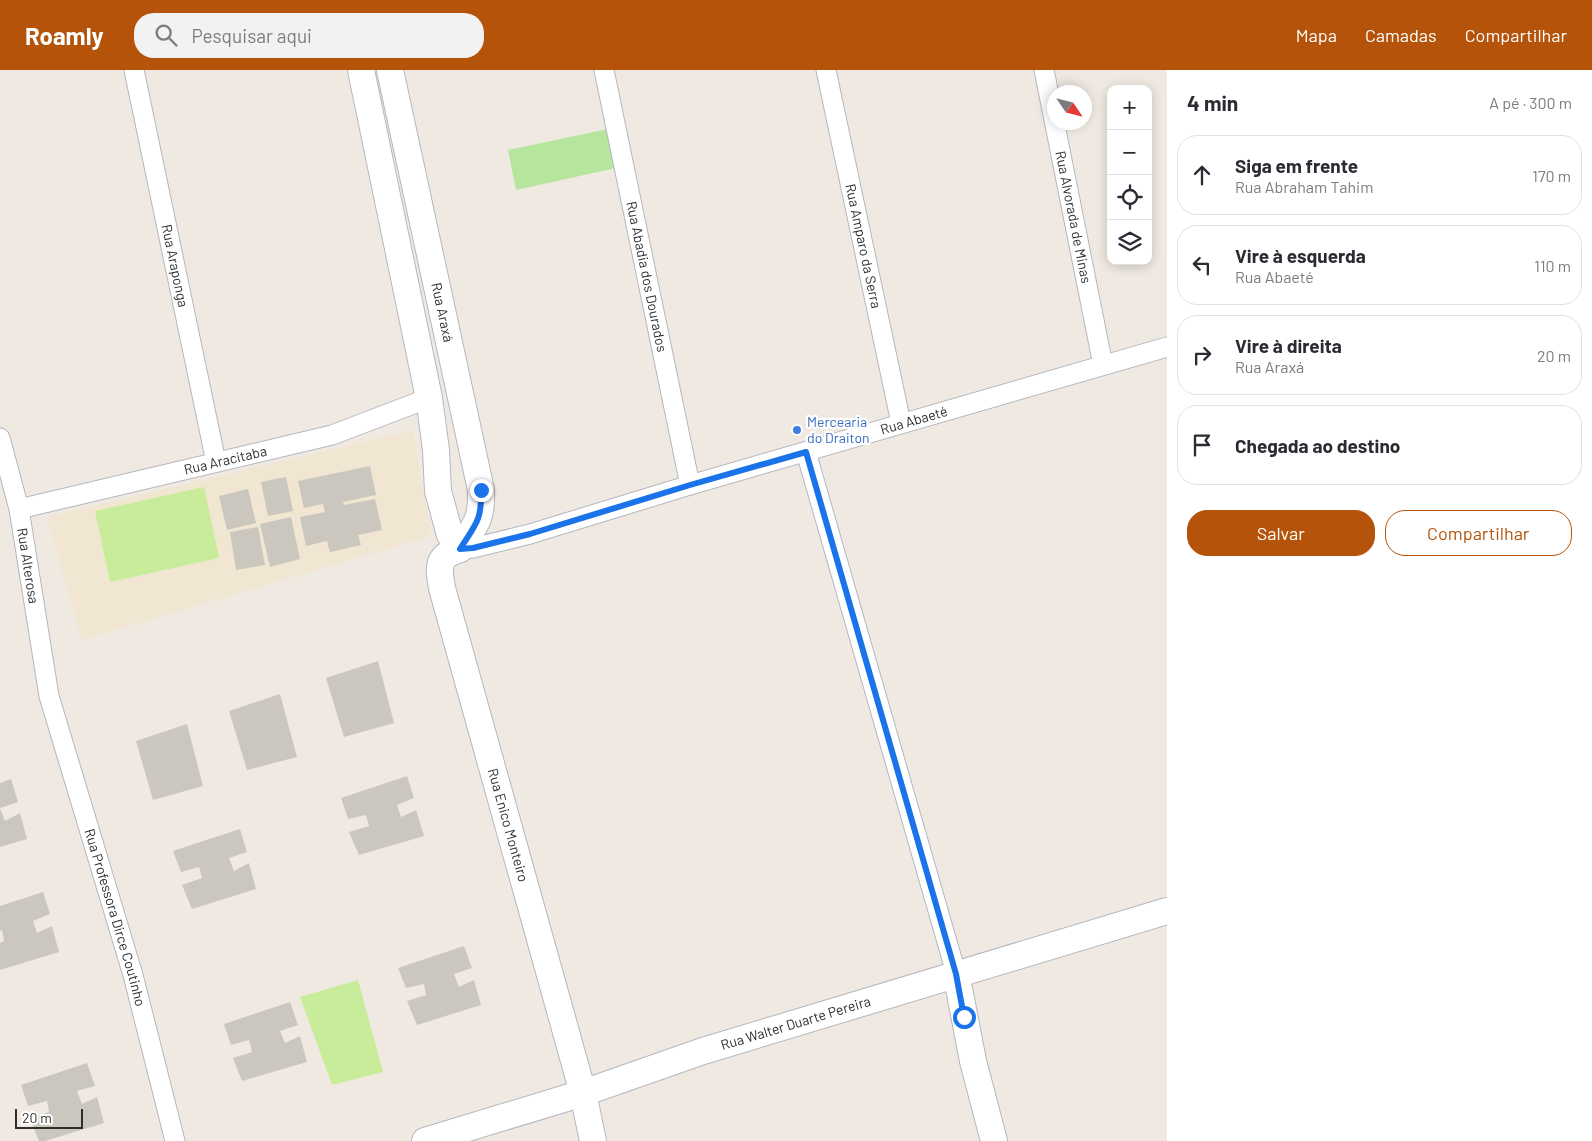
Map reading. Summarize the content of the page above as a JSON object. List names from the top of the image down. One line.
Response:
{"streets":{"main road":["Rua Araxá","Rua Enico Monteiro","Rua Walter Duarte Pereira"],"street":["Rua Alvorada de Minas","Rua Amparo da Serra","Rua Araponga","Rua Abadia dos Dourados","Rua Abaeté","Rua Aracitaba","Rua Alterosa","Rua Professora Dirce Coutinho"]},"crossings":[["Rua Alvorada de Minas","Rua Abaeté"],["Rua Amparo da Serra","Rua Abaeté"],["Rua Araponga","Rua Aracitaba"],["Rua Abadia dos Dourados","Rua Abaeté"],["Rua Araxá","Rua Abaeté"],["Rua Araxá","Rua Enico Monteiro"],["Rua Abaeté","Rua Enico Monteiro"],["Rua Aracitaba","Rua Alterosa"],["Rua Alterosa","Rua Professora Dirce Coutinho"],["Rua Enico Monteiro","Rua Walter Duarte Pereira"]],"places":["Mercearia do Draiton"],"scale_bar":"20 m","north":"bottom right","page":{"header":"Roamly","search":"Pesquisar aqui","nav":["Mapa","Camadas","Compartilhar"],"heading":["4 min","A pé · 300 m"],"map_buttons":["+","−"],"list":[["Siga em frente","Rua Abraham Tahim","170 m"],["Vire à esquerda","Rua Abaeté","110 m"],["Vire à direita","Rua Araxá","20 m"],"Chegada ao destino"],"buttons":["Salvar","Compartilhar"],"scale":"20 m"}}
